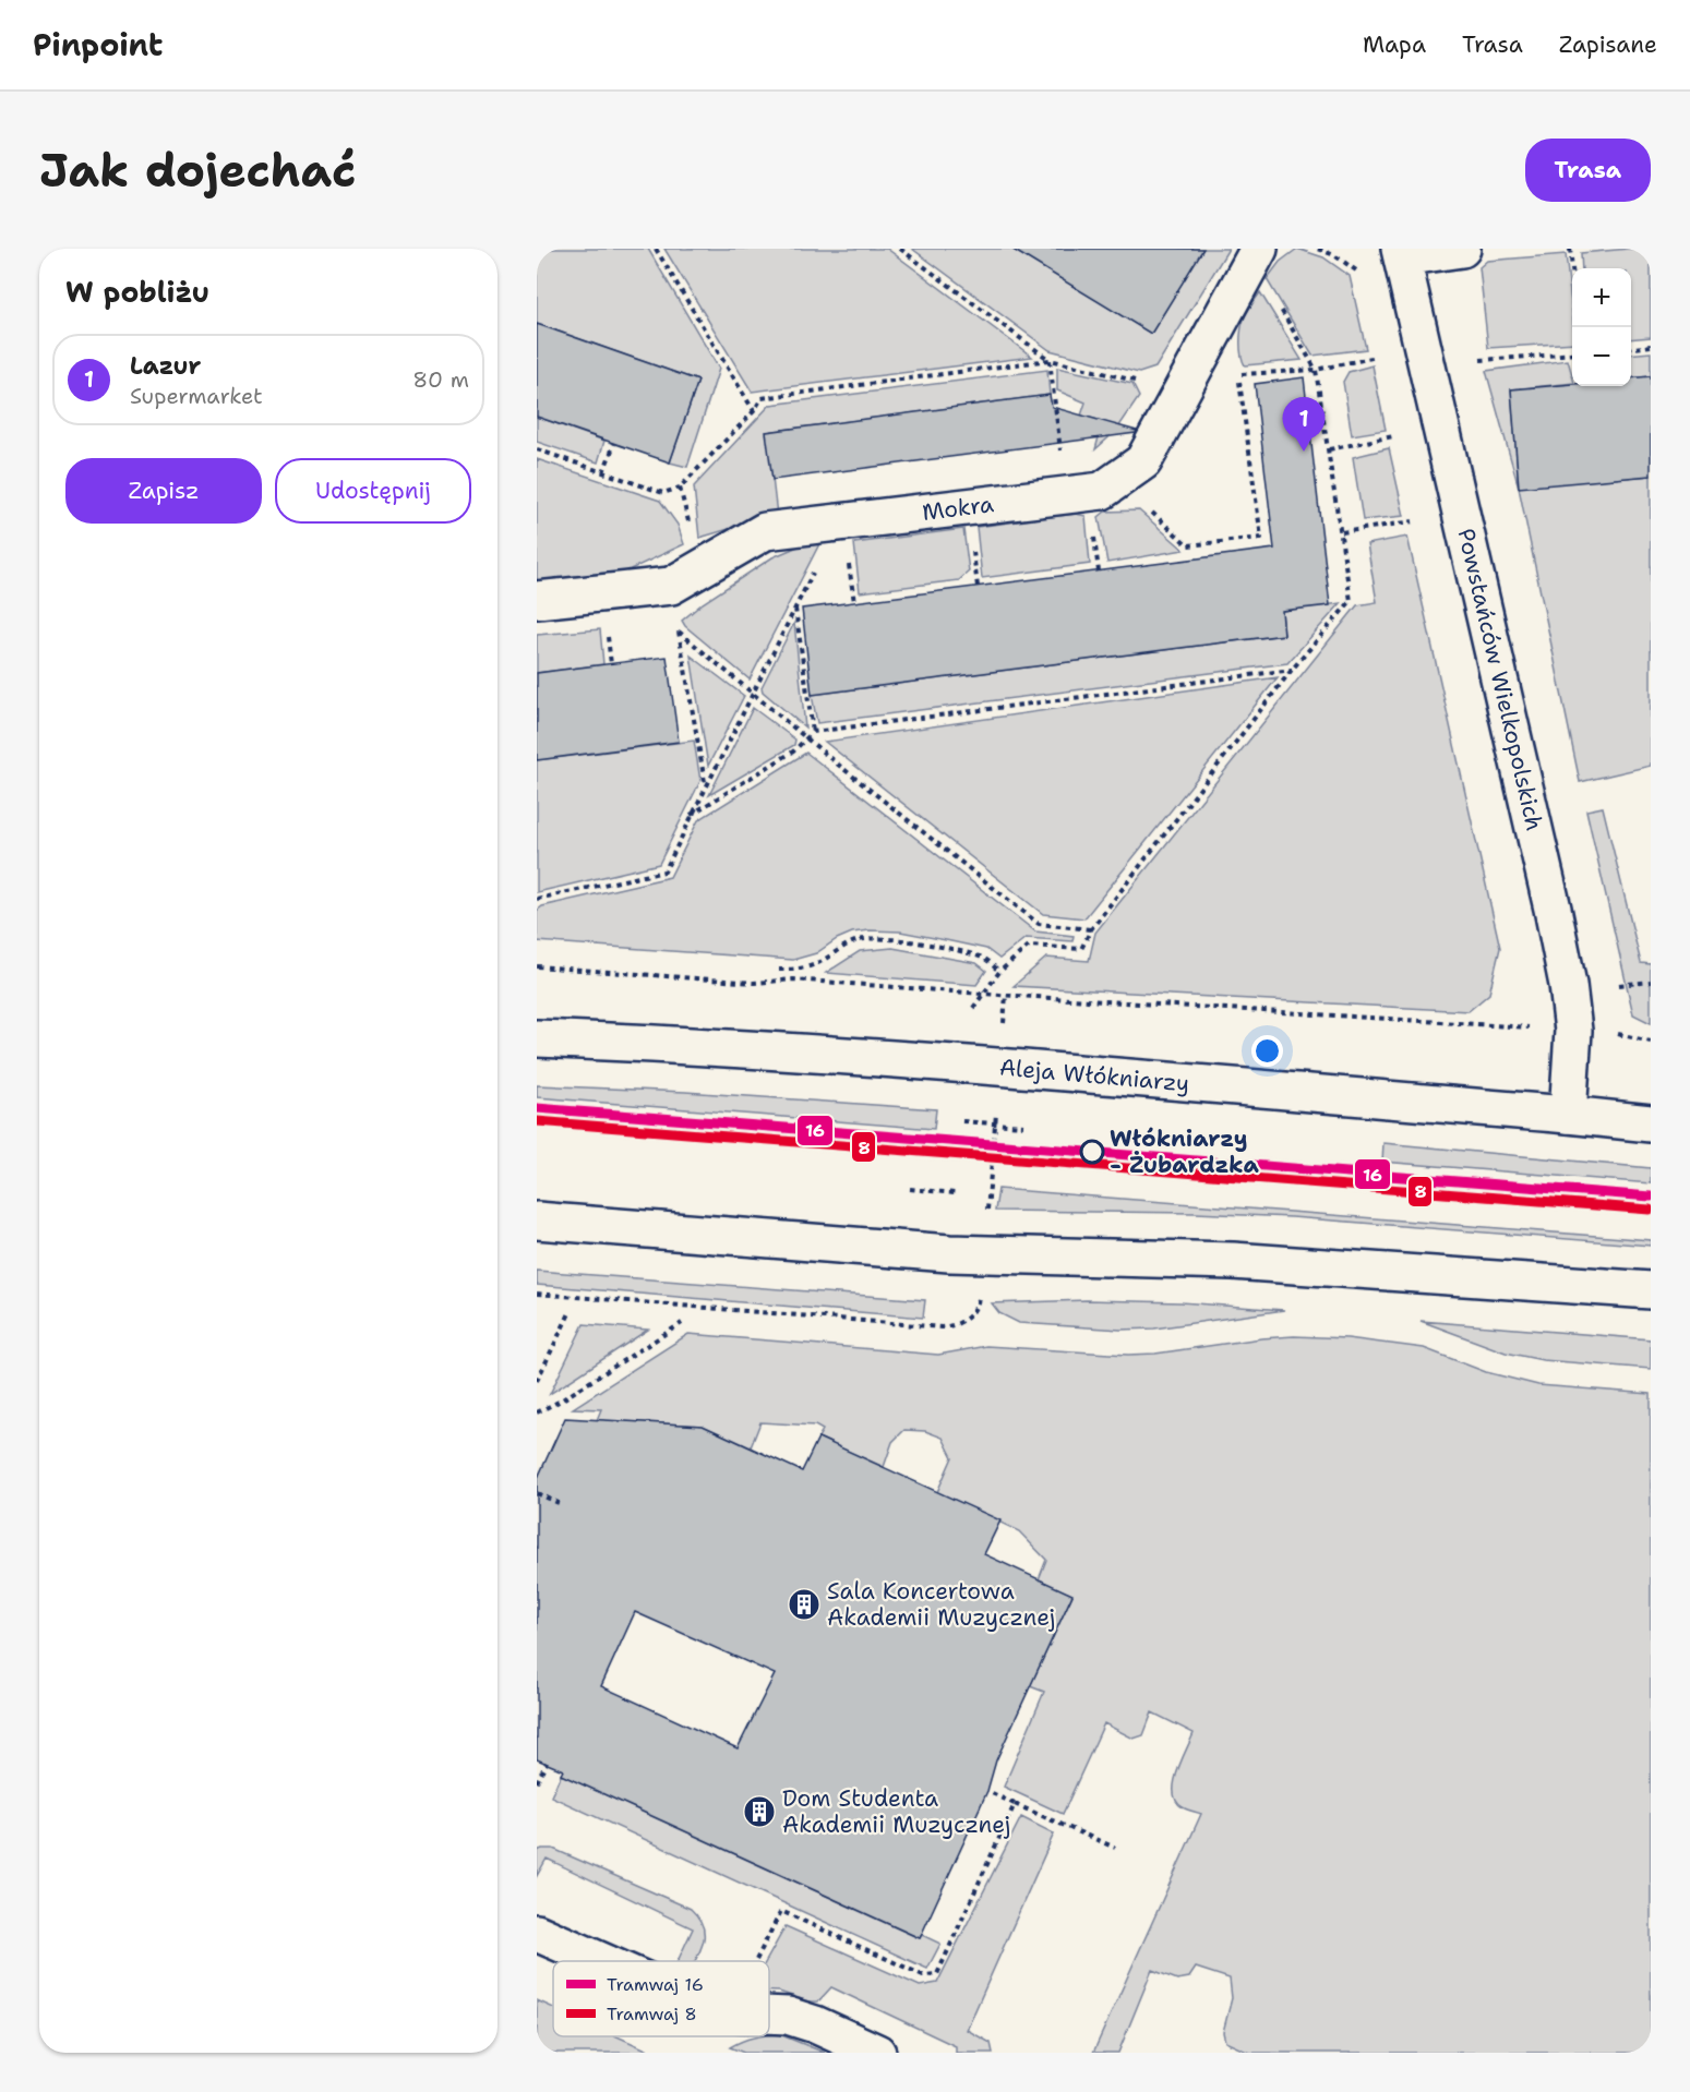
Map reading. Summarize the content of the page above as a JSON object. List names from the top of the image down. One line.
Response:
{"streets":{"main road":["Mokra","Powstańców Wielkopolskich","Aleja Włókniarzy"]},"crossings":[["Powstańców Wielkopolskich","Aleja Włókniarzy"]],"places":{"other":["Włókniarzy - Żubardzka"],"building":["Sala Koncertowa Akademii Muzycznej","Dom Studenta Akademii Muzycznej"]},"lines":["tram line 16","tram line 8"],"legend":["Tramwaj 16","Tramwaj 8"],"page":{"header":"Pinpoint","nav":["Mapa","Trasa","Zapisane"],"buttons":["Trasa",["Zapisz","Udostępnij"]],"title":"Jak dojechać","heading":"W pobliżu","map_buttons":["+","−"],"list":[{"mark":"1","name":"Lazur","note":"Supermarket","value":"80 m"}],"pins":"1"}}
